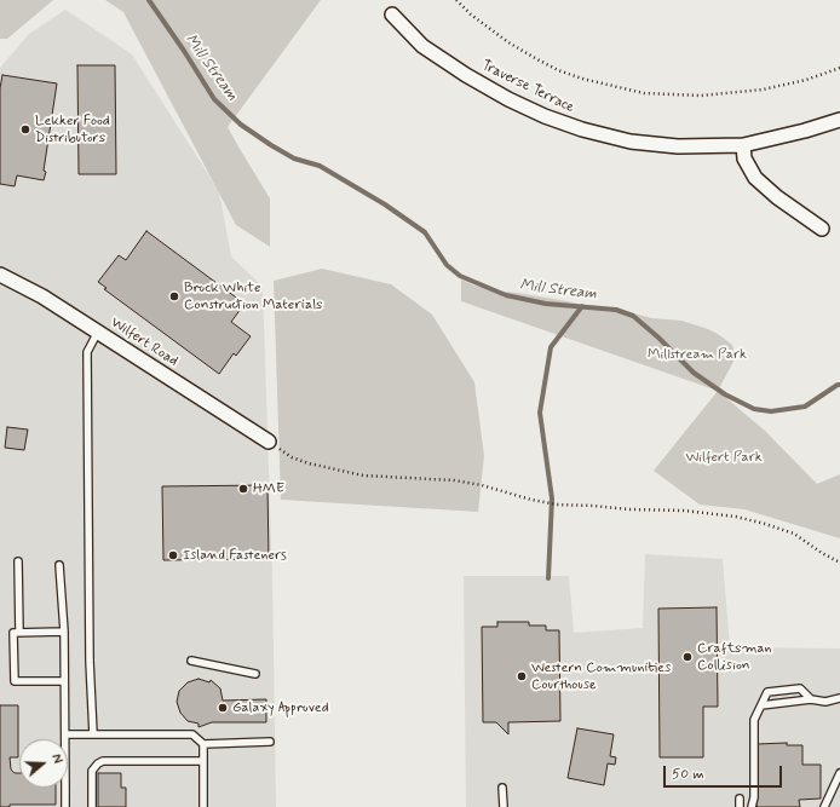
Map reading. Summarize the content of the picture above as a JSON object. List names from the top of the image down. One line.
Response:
{"streets":{"street":["Traverse Terrace","Wilfert Road"]},"water":["Mill Stream"],"parks":["Millstream Park","Wilfert Park"],"places":["Lekker Food Distributors","Brock White Construction Materials","HME","Island Fasteners","Craftsman Collision","Western Communities Courthouse","Galaxy Approved"],"scale_bar":"50 m","north":"right"}
